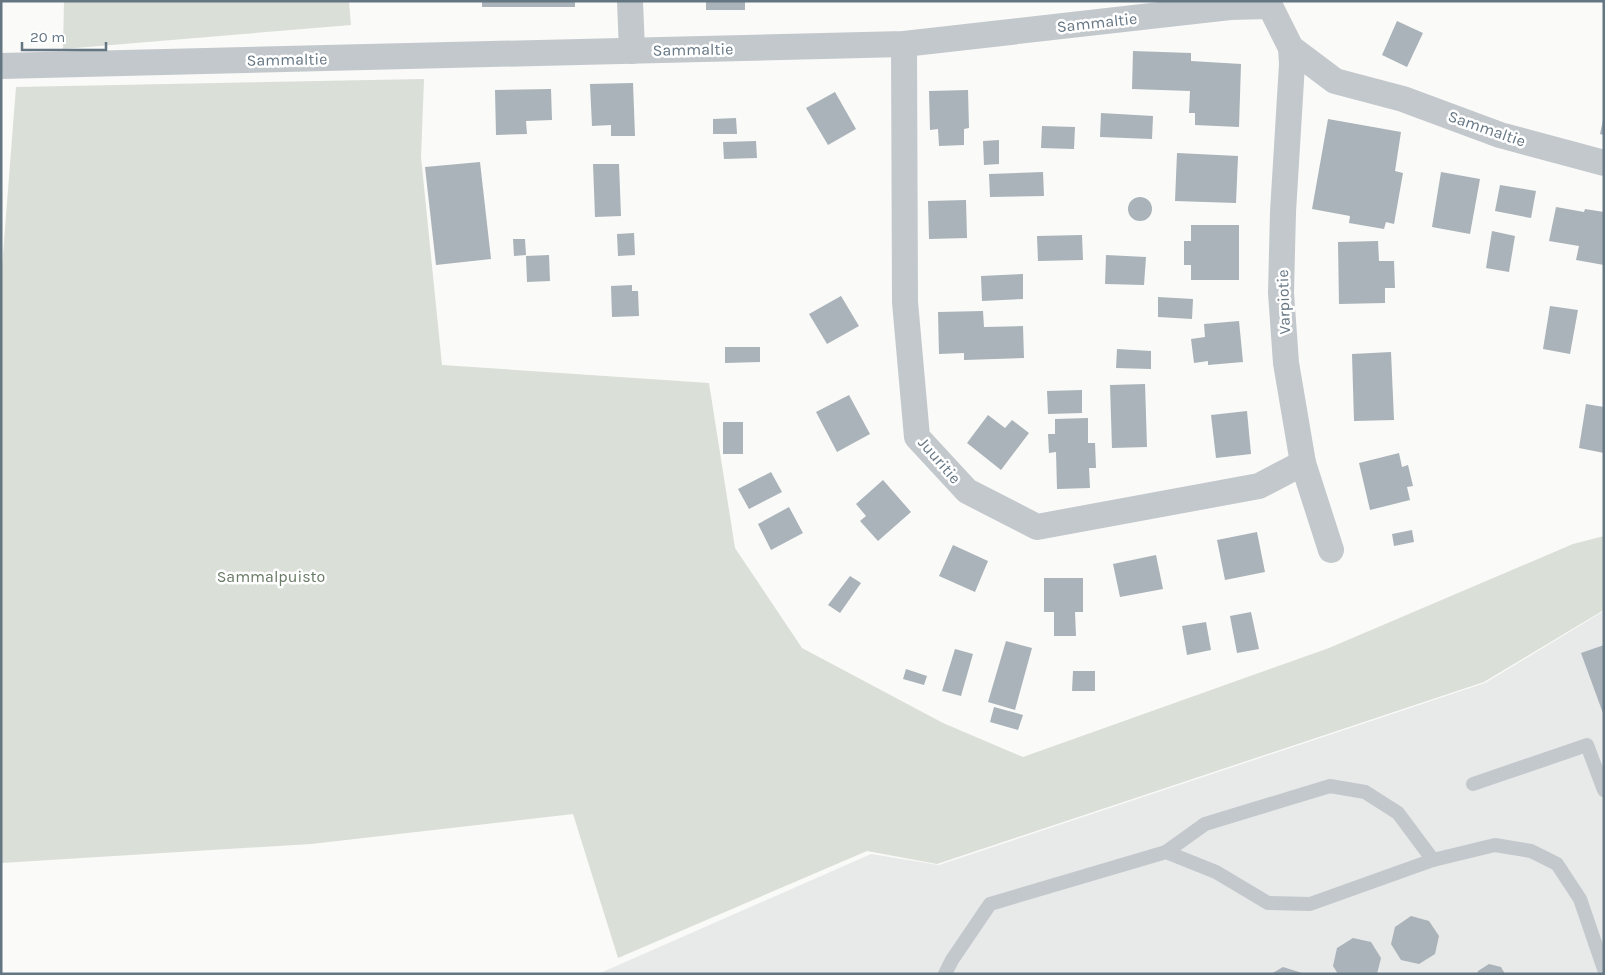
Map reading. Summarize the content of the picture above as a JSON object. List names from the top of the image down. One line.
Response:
{"streets":{"street":["Sammaltie","Varpiotie","Juuritie"]},"crossings":[["Sammaltie","Varpiotie"],["Sammaltie","Juuritie"],["Varpiotie","Juuritie"]],"parks":["Sammalpuisto"],"scale_bar":"20 m"}
